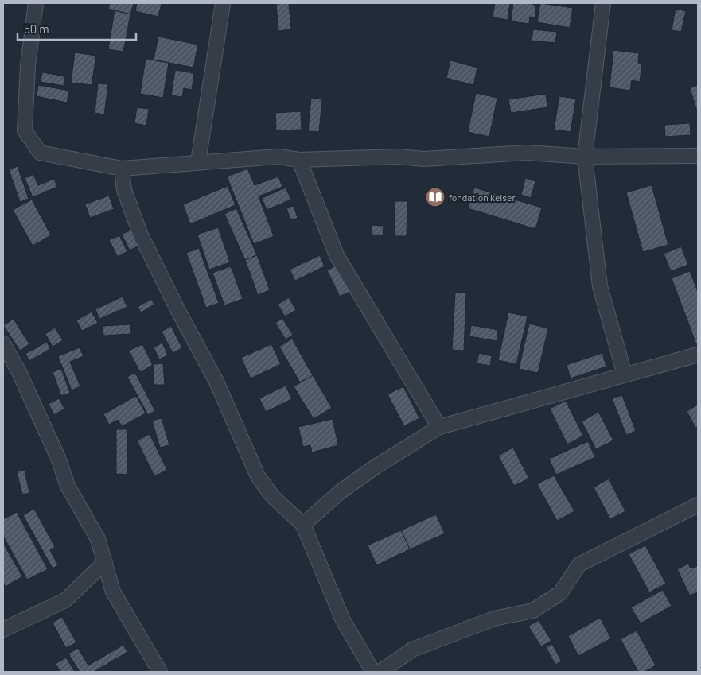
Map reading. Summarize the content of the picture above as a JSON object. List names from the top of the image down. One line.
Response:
{"places":{"library":["fondation keiser"]},"scale_bar":"50 m"}
